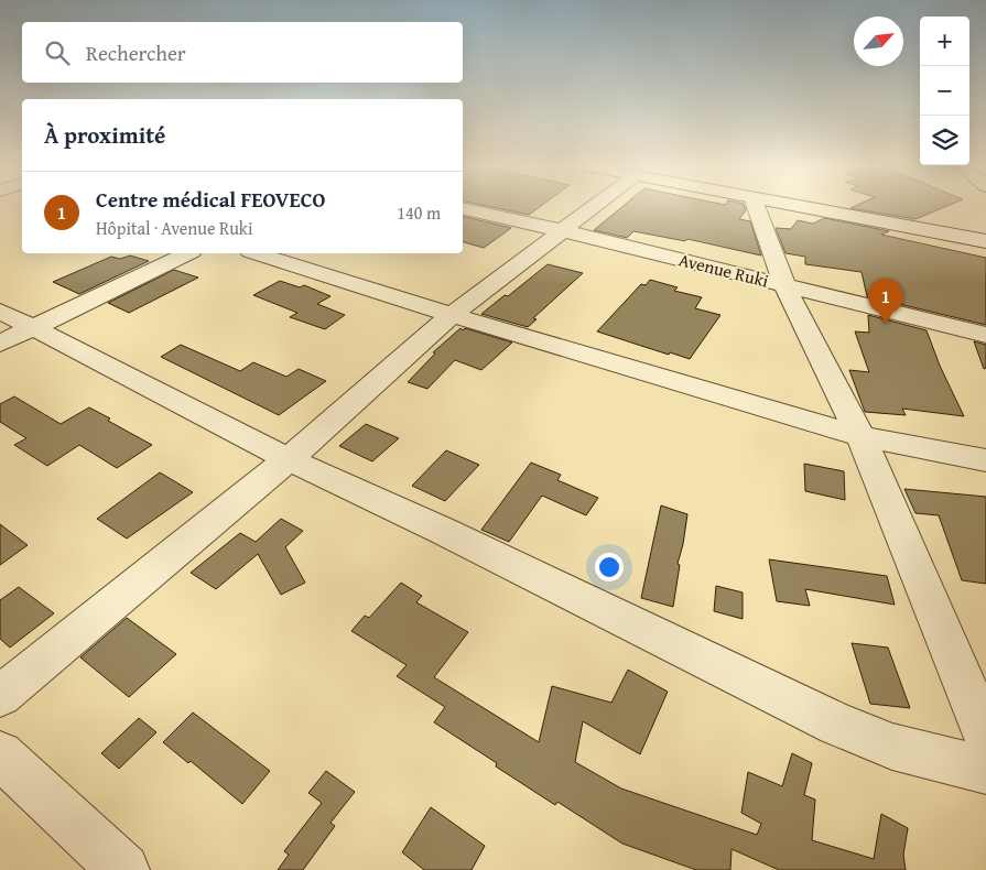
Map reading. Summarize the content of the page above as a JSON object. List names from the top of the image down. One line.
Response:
{"streets":{"street":["Avenue Ruki"]},"north":"top right","page":{"map_buttons":["+","−"],"search":"Rechercher","heading":"À proximité","list":[{"mark":"1","name":"Centre médical FEOVECO","note":"Hôpital · Avenue Ruki","value":"140 m"}],"pins":"1"}}
